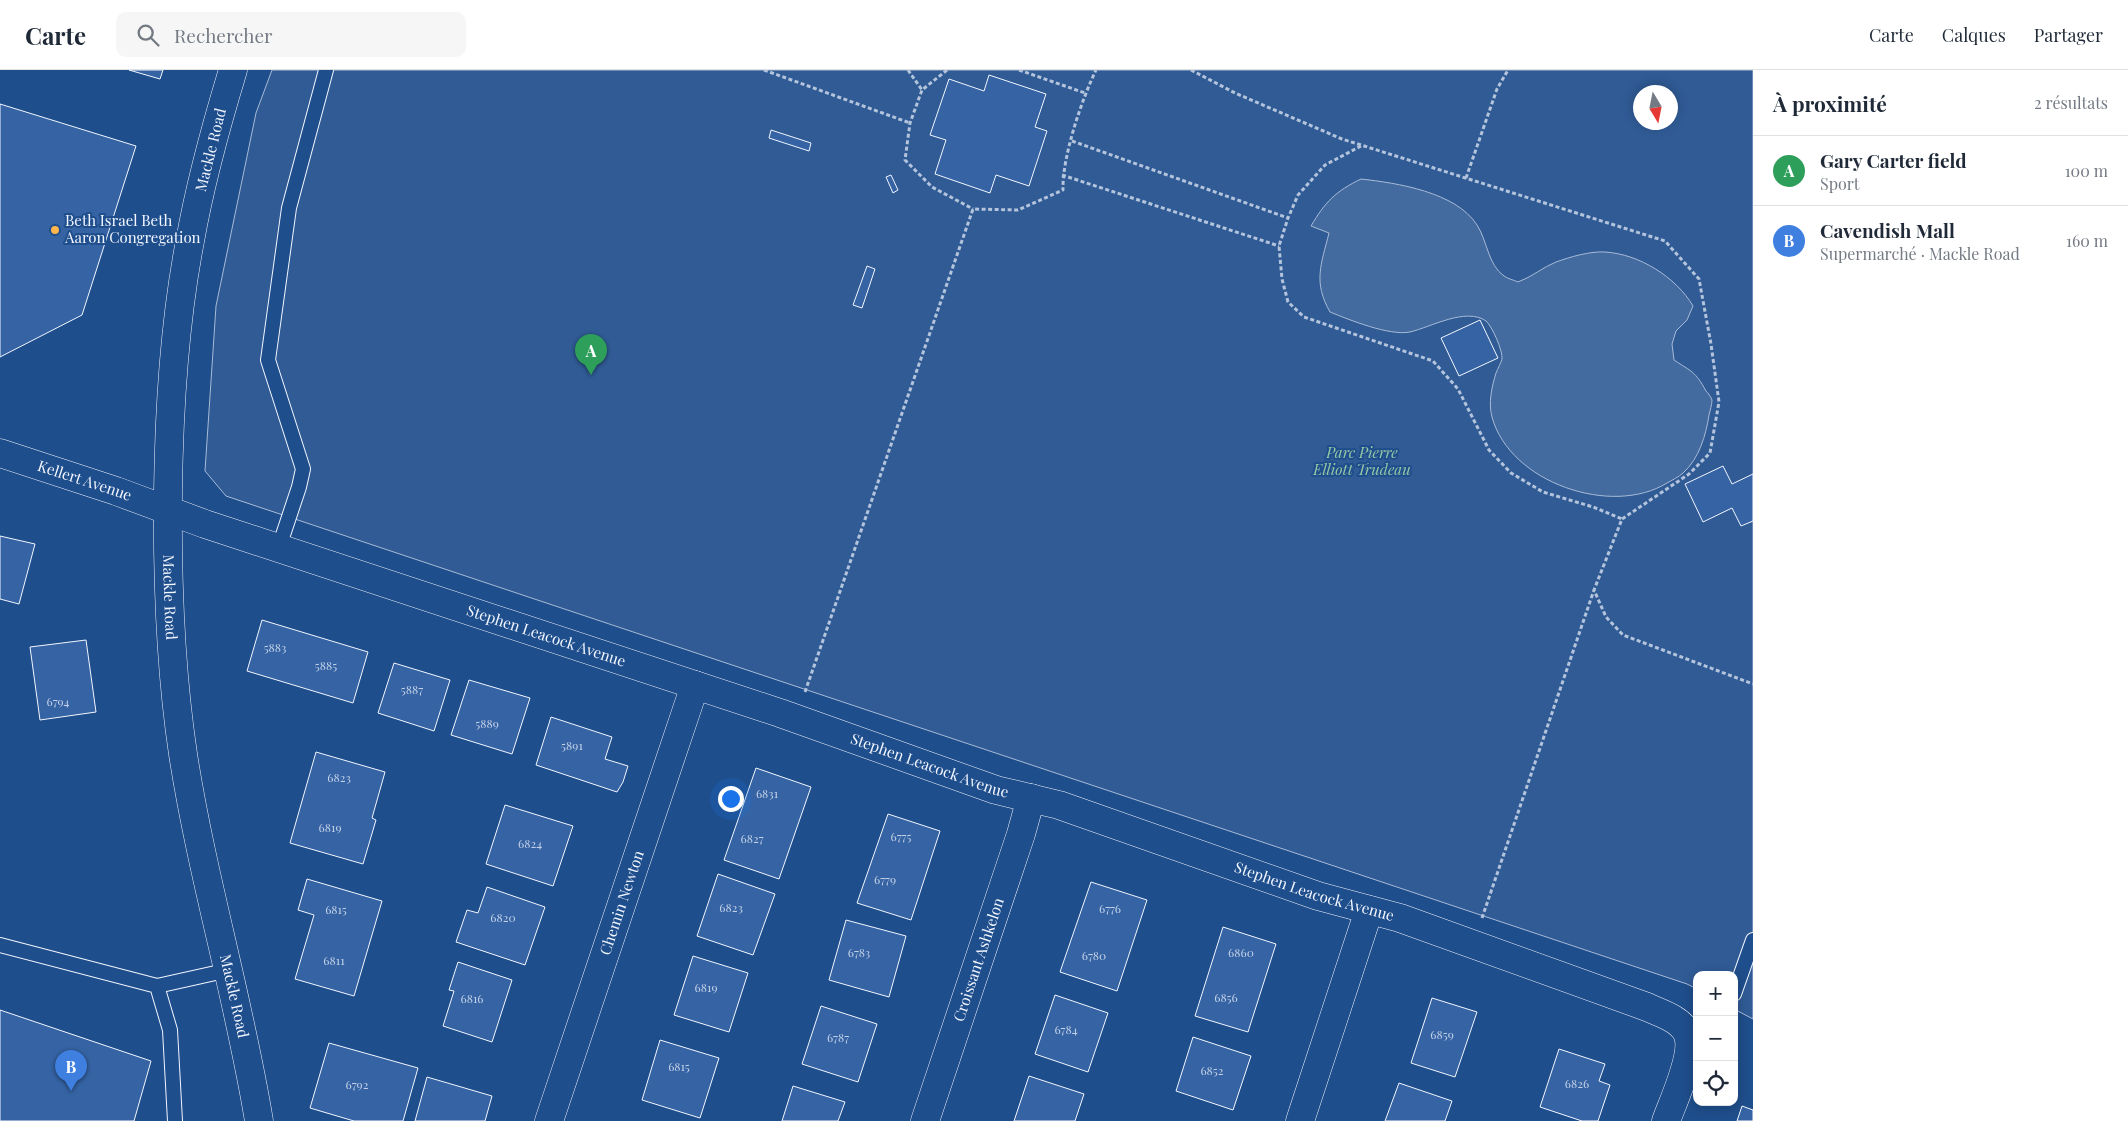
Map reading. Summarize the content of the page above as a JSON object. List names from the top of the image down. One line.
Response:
{"streets":{"street":["Mackle Road","Kellert Avenue","Stephen Leacock Avenue","Chemin Newton","Croissant Ashkelon"]},"crossings":[["Mackle Road","Kellert Avenue"],["Mackle Road","Stephen Leacock Avenue"],["Kellert Avenue","Stephen Leacock Avenue"],["Stephen Leacock Avenue","Chemin Newton"],["Stephen Leacock Avenue","Croissant Ashkelon"]],"parks":["Parc Pierre Elliott Trudeau"],"places":["Beth Israel Beth Aaron Congregation"],"house_numbers":["5883","5885","5887","6794","5889","5891","6823","6831","6819","6775","6827","6824","6779","6823","6776","6815","6820","6783","6860","6780","6811","6819","6856","6816","6784","6859","6787","6815","6852","6826","6792"],"north":"bottom","page":{"header":"Carte","search":"Rechercher","nav":["Carte","Calques","Partager"],"heading":["À proximité","2 résultats"],"list":[{"mark":"A","name":"Gary Carter field","note":"Sport","value":"100 m"},{"mark":"B","name":"Cavendish Mall","note":"Supermarché · Mackle Road","value":"160 m"}],"pins":["A","B"],"map_buttons":["+","−"]}}
